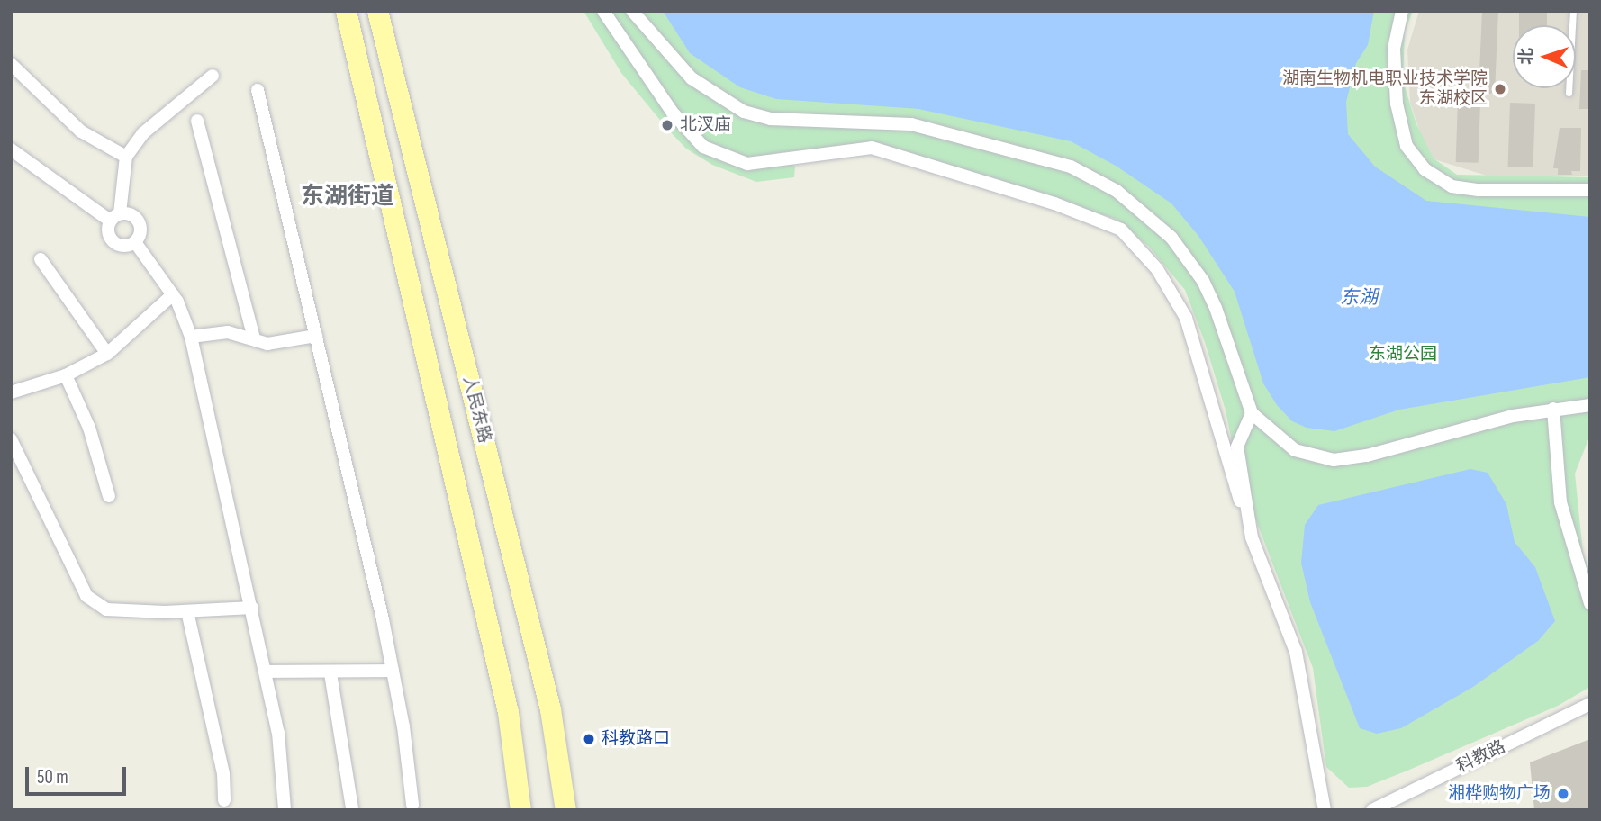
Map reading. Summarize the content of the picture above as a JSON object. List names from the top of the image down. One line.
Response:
{"streets":{"main road":["人民东路"],"street":["科教路"]},"districts":["东湖街道"],"water":["东湖"],"parks":["东湖公园"],"places":["湖南生物机电职业技术学院 东湖校区","北汊庙","科教路口","湘桦购物广场"],"scale_bar":"50 m","north":"left"}
